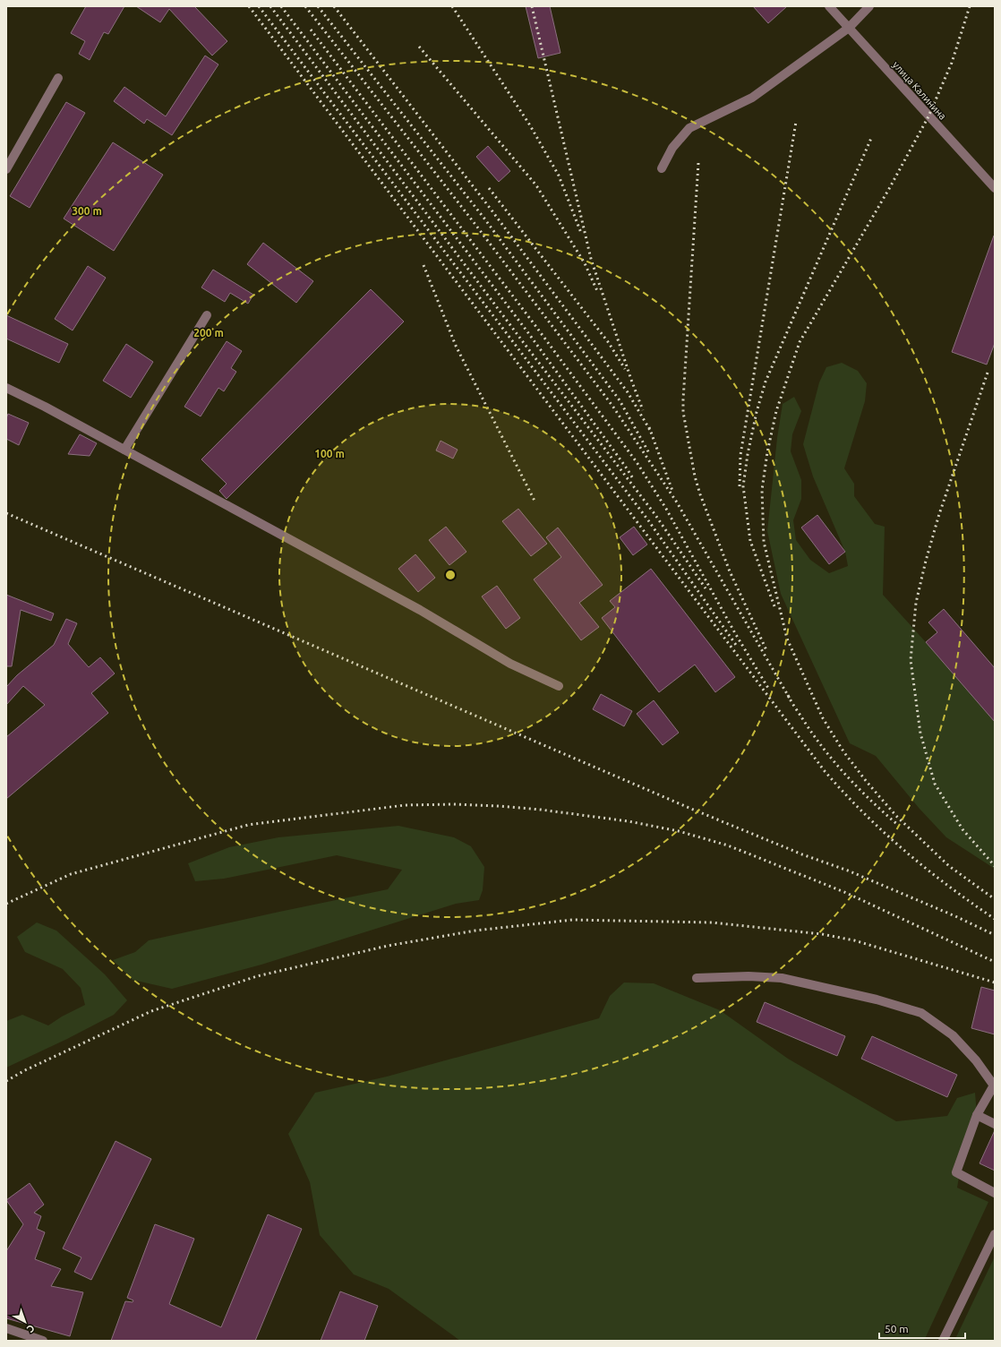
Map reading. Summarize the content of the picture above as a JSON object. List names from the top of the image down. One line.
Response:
{"streets":{"street":["улица Калинина"]},"scale_bar":"50 m","north":"bottom right","rings":["300 m","200 m","100 m"]}
